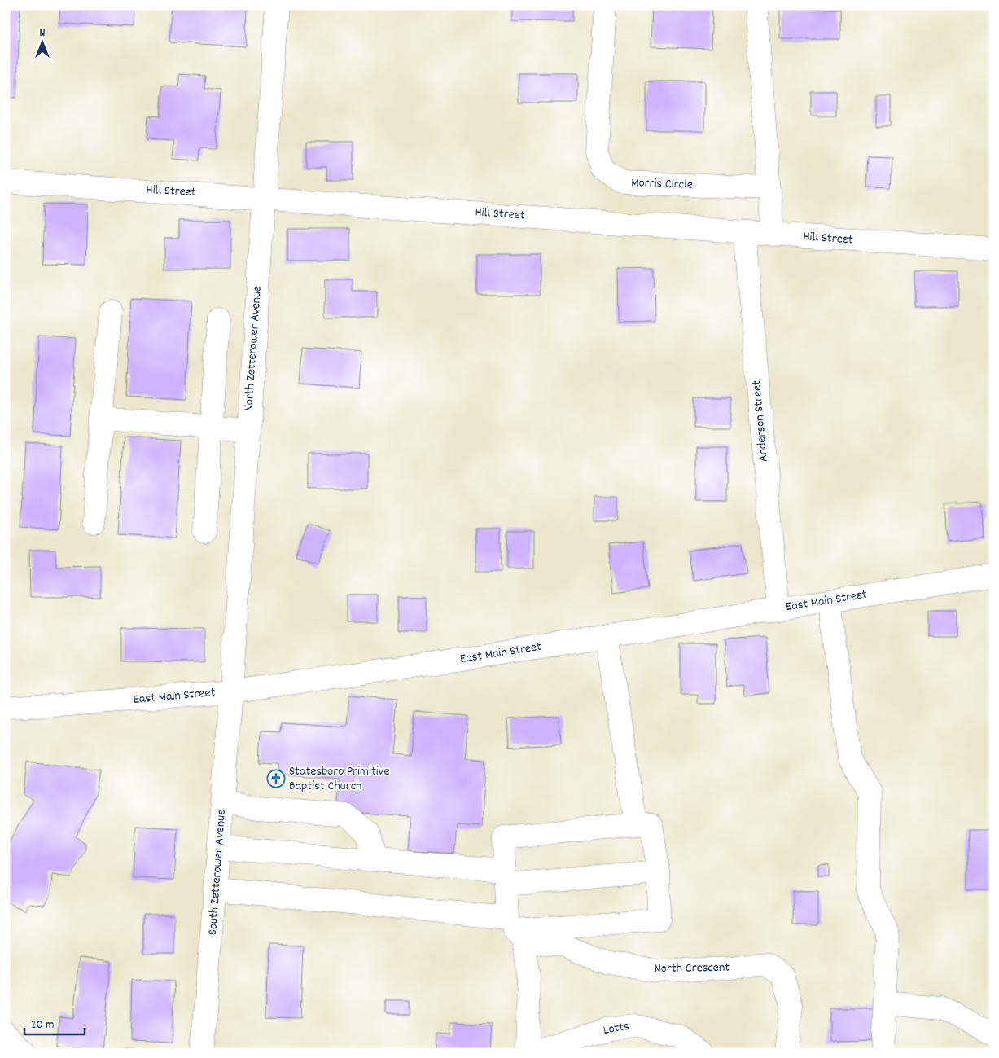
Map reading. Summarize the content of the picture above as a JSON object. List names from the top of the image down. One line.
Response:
{"streets":{"street":["Morris Circle","Hill Street","North Zetterower Avenue","Anderson Street","East Main Street","South Zetterower Avenue","North Crescent","Lotts"]},"crossings":[["Hill Street","North Zetterower Avenue"],["Hill Street","Anderson Street"],["North Zetterower Avenue","East Main Street"],["North Zetterower Avenue","South Zetterower Avenue"],["Anderson Street","East Main Street"],["East Main Street","South Zetterower Avenue"]],"places":{"church":["Statesboro Primitive Baptist Church"]},"scale_bar":"20 m","north":"top"}
